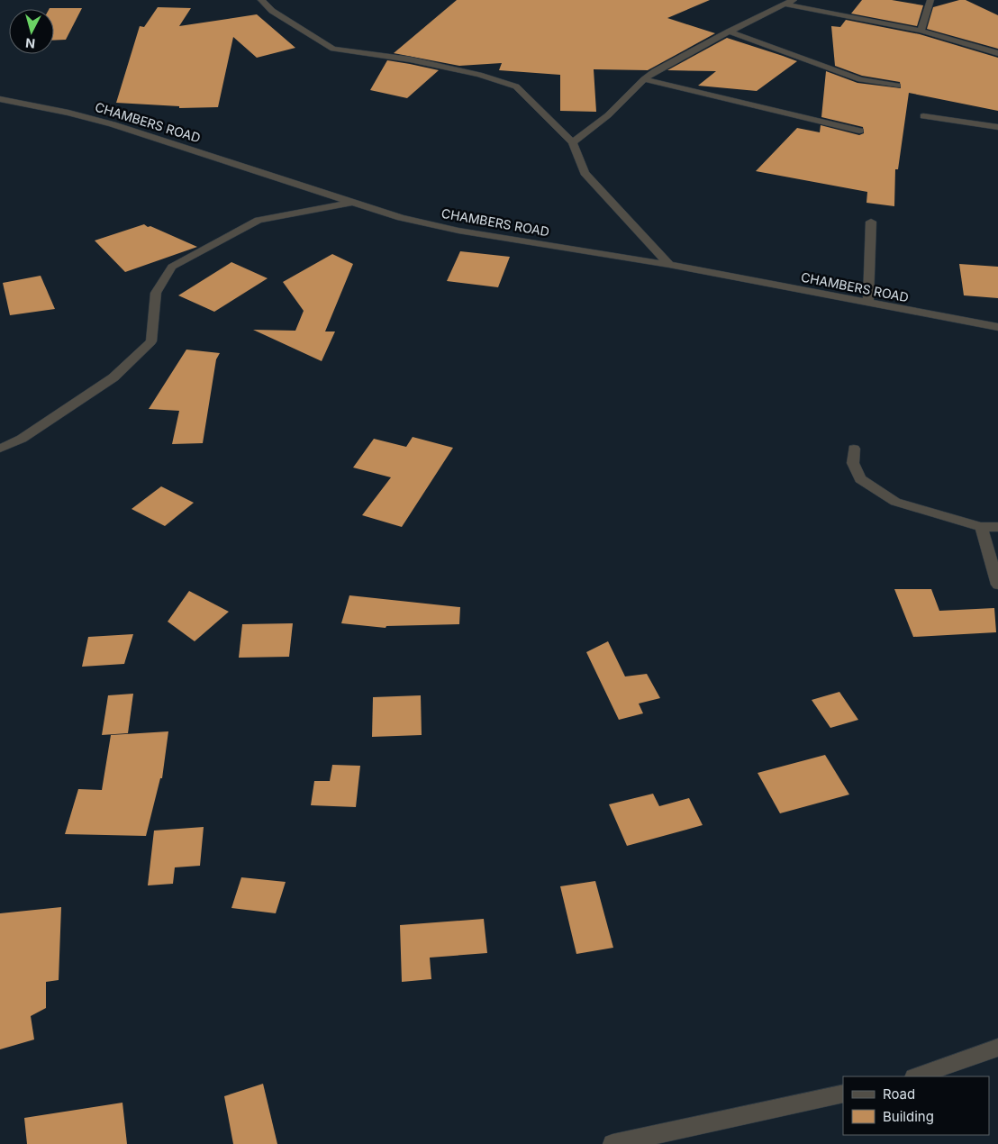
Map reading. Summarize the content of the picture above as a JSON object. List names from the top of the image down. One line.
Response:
{"streets":{"street":["CHAMBERS ROAD"]},"legend":["Road","Building"],"north":"bottom"}
